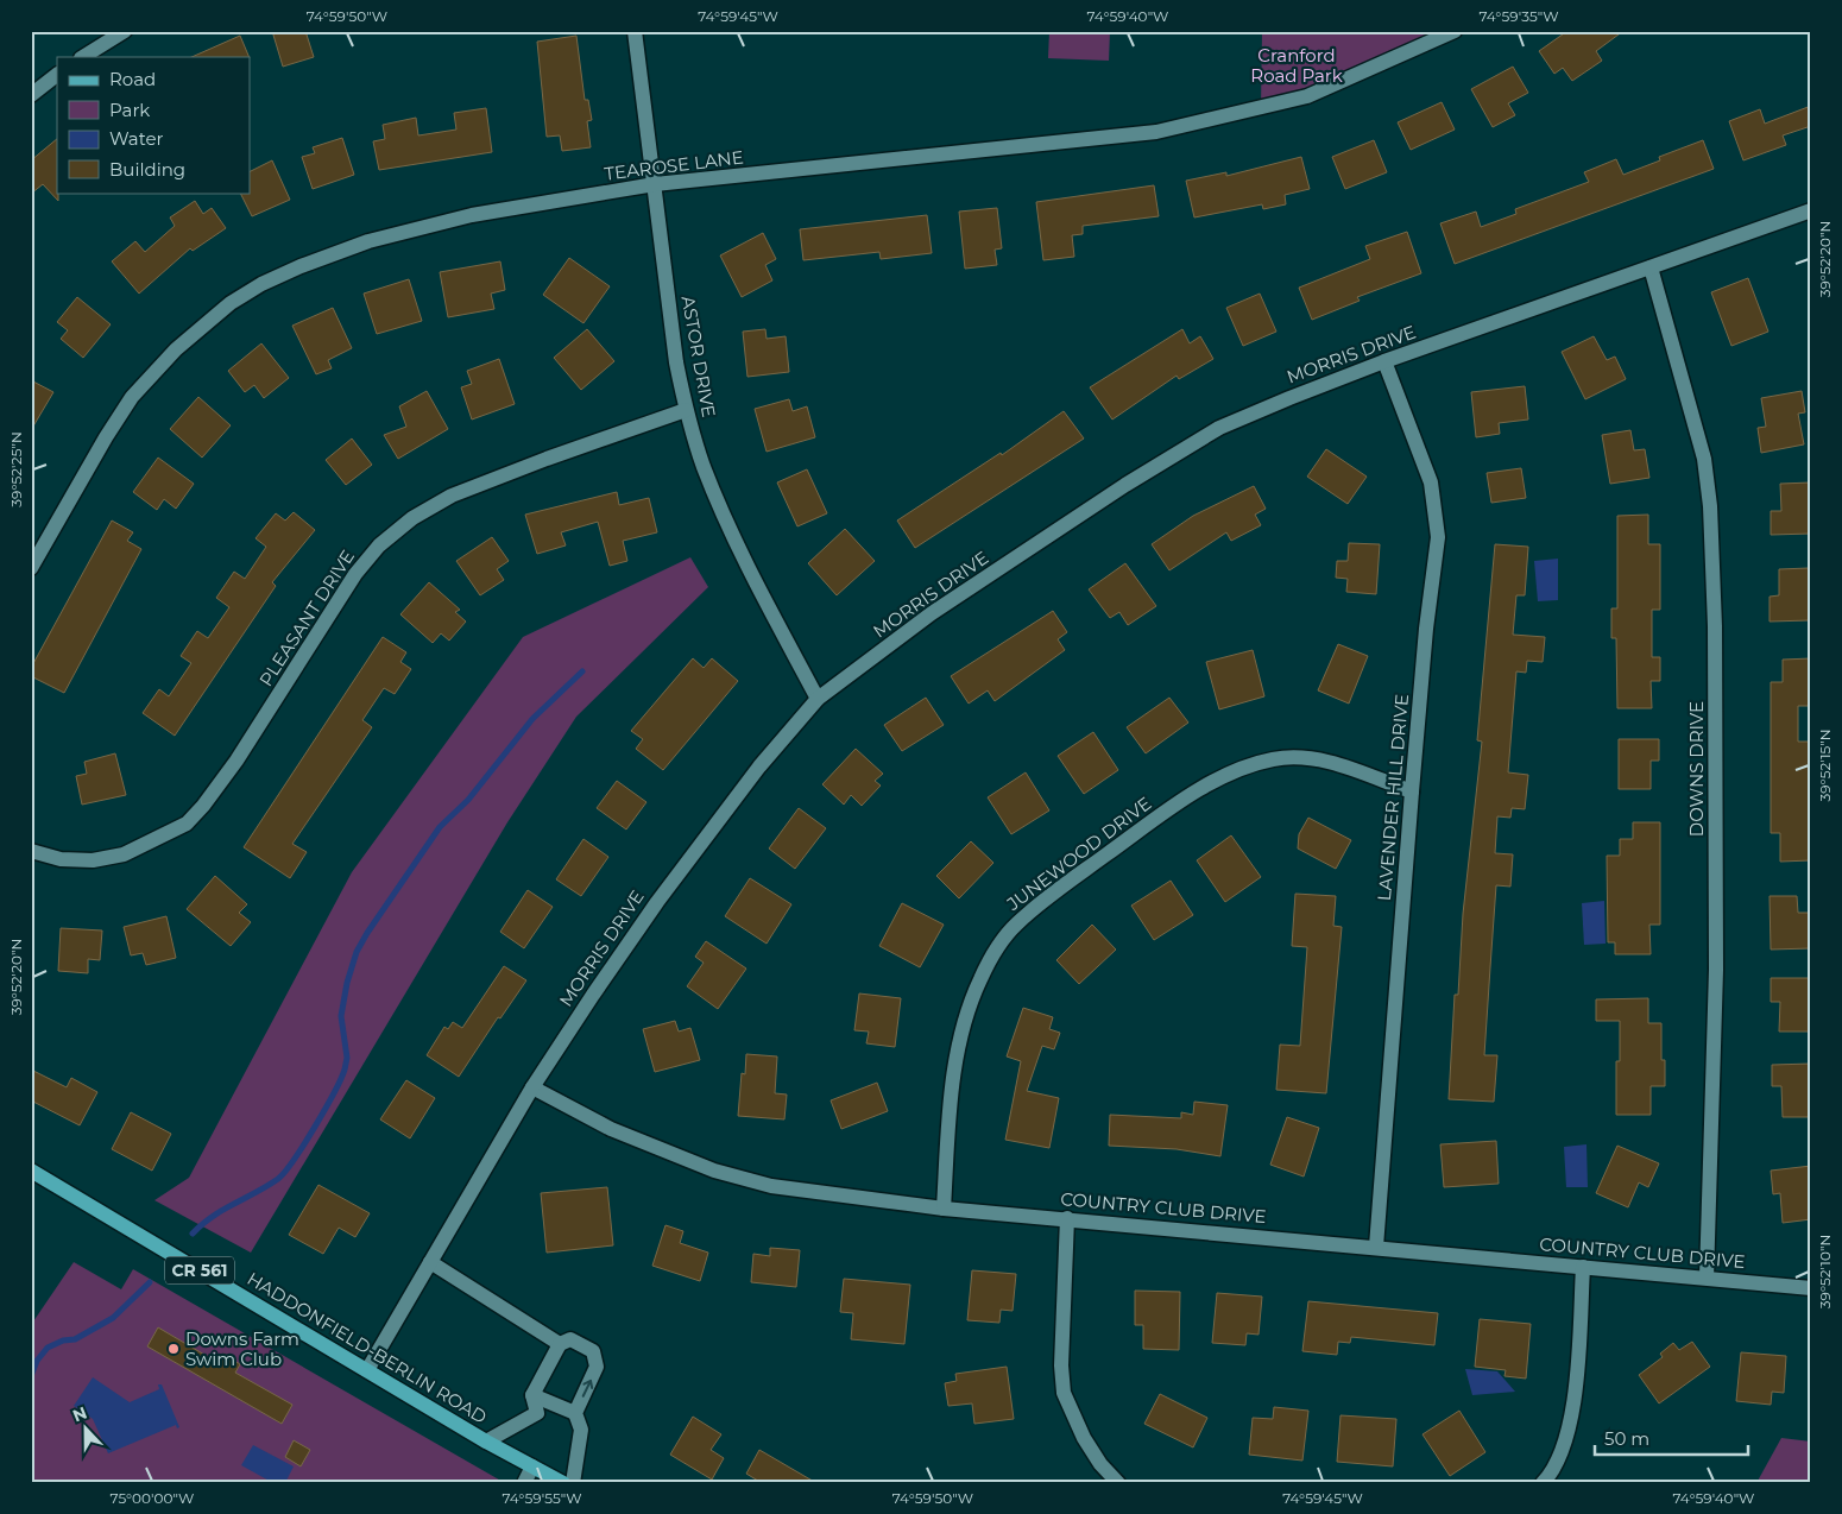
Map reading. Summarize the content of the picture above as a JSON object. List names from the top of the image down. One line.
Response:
{"streets":{"main road":["CR 561","HADDONFIELD-BERLIN ROAD"],"street":["TEAROSE LANE","MORRIS DRIVE","ASTOR DRIVE","PLEASANT DRIVE","DOWNS DRIVE","LAVENDER HILL DRIVE","JUNEWOOD DRIVE","COUNTRY CLUB DRIVE"]},"crossings":[["TEAROSE LANE","ASTOR DRIVE"],["MORRIS DRIVE","ASTOR DRIVE"],["MORRIS DRIVE","DOWNS DRIVE"],["MORRIS DRIVE","LAVENDER HILL DRIVE"],["MORRIS DRIVE","COUNTRY CLUB DRIVE"],["MORRIS DRIVE","HADDONFIELD-BERLIN ROAD"],["ASTOR DRIVE","PLEASANT DRIVE"],["DOWNS DRIVE","COUNTRY CLUB DRIVE"],["LAVENDER HILL DRIVE","JUNEWOOD DRIVE"],["LAVENDER HILL DRIVE","COUNTRY CLUB DRIVE"],["JUNEWOOD DRIVE","COUNTRY CLUB DRIVE"]],"parks":["Cranford Road Park"],"places":["Downs Farm Swim Club"],"legend":["Road","Park","Water","Building"],"scale_bar":"50 m","north":"top","coordinates":["74°59'50\"W","74°59'45\"W","74°59'40\"W","74°59'35\"W","39°52'20\"N","39°52'25\"N","39°52'15\"N","39°52'10\"N","75°00'00\"W","74°59'55\"W"]}
